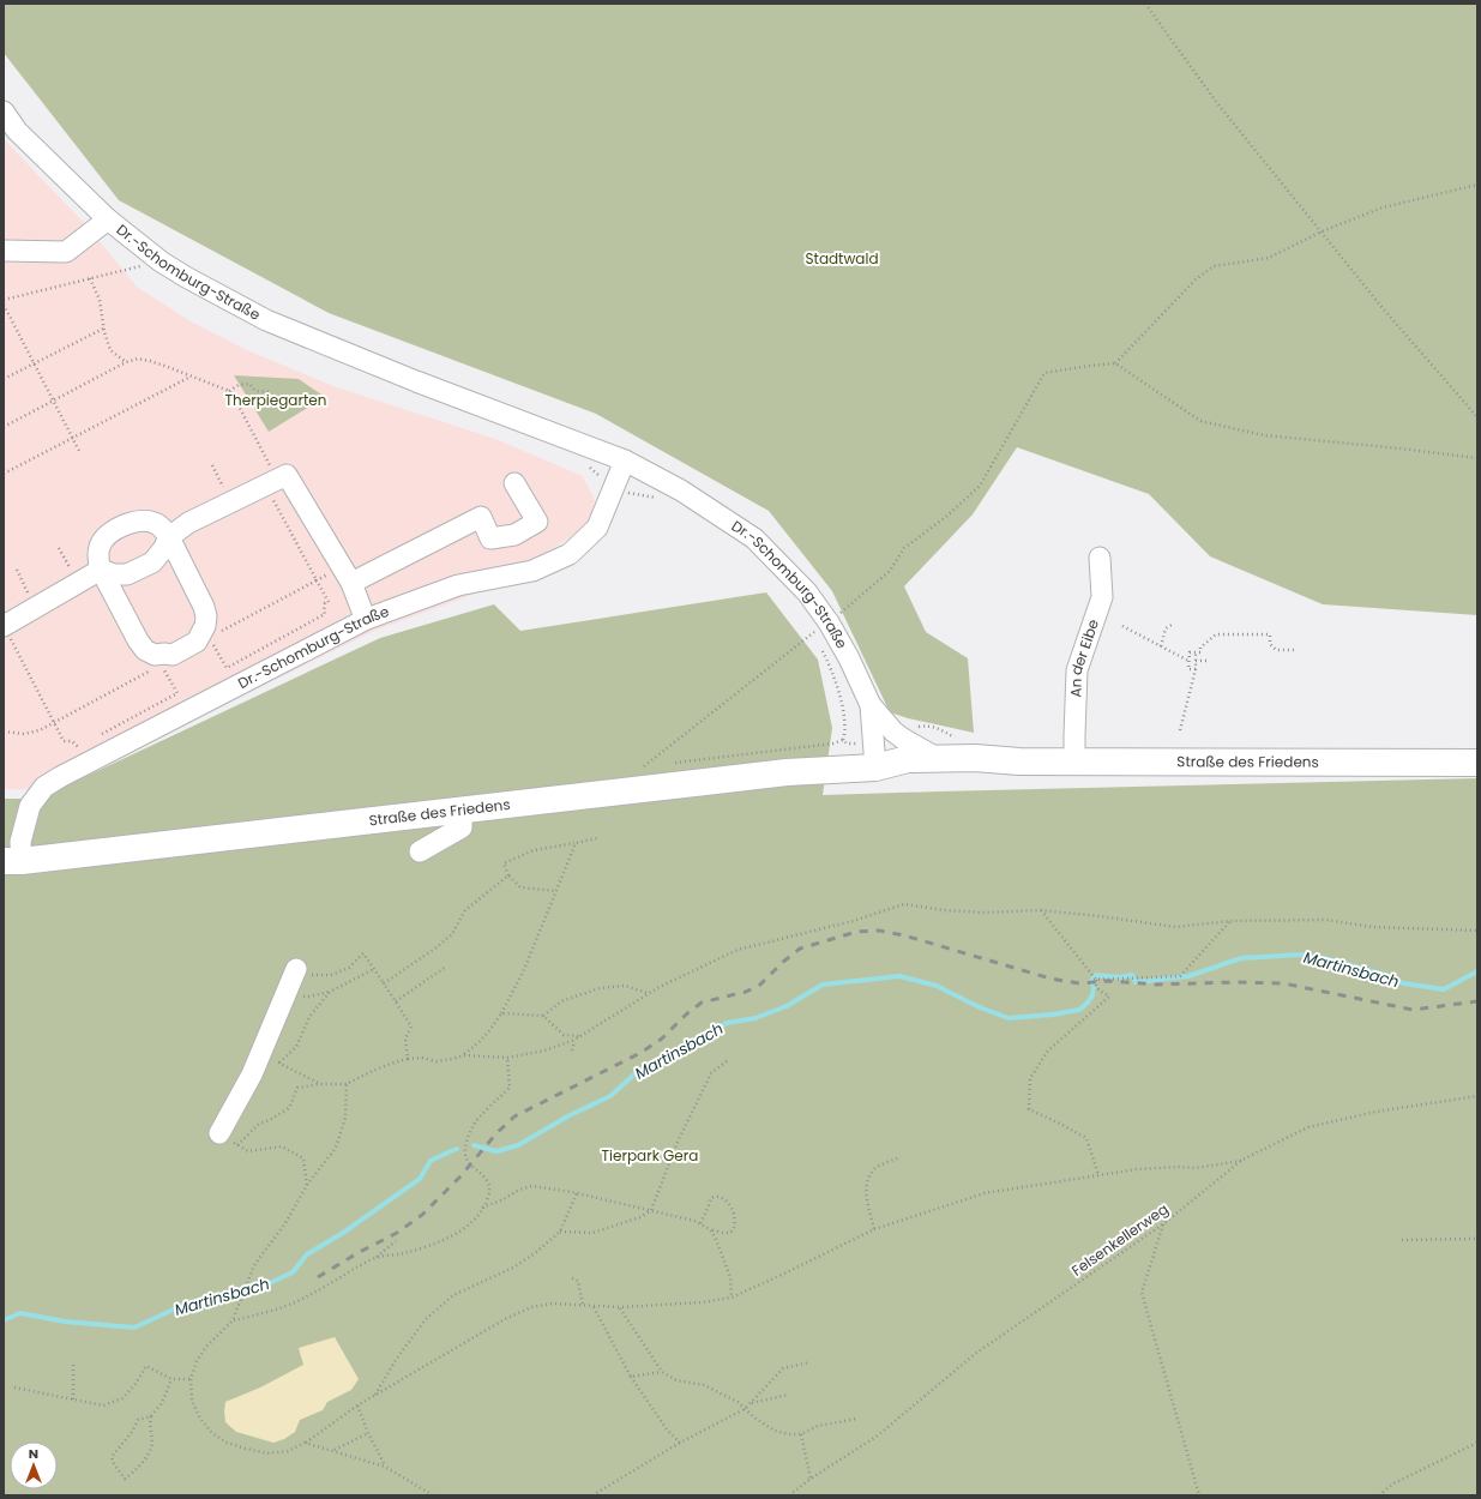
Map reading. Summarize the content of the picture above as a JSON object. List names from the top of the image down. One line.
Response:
{"streets":{"main road":["Straße des Friedens"],"street":["Dr.-Schomburg-Straße","An der Eibe"],"path":["Felsenkellerweg"]},"crossings":[["Dr.-Schomburg-Straße","Straße des Friedens"],["An der Eibe","Straße des Friedens"]],"water":["Martinsbach"],"parks":["Stadtwald","Therpiegarten","Tierpark Gera"],"north":"top"}
